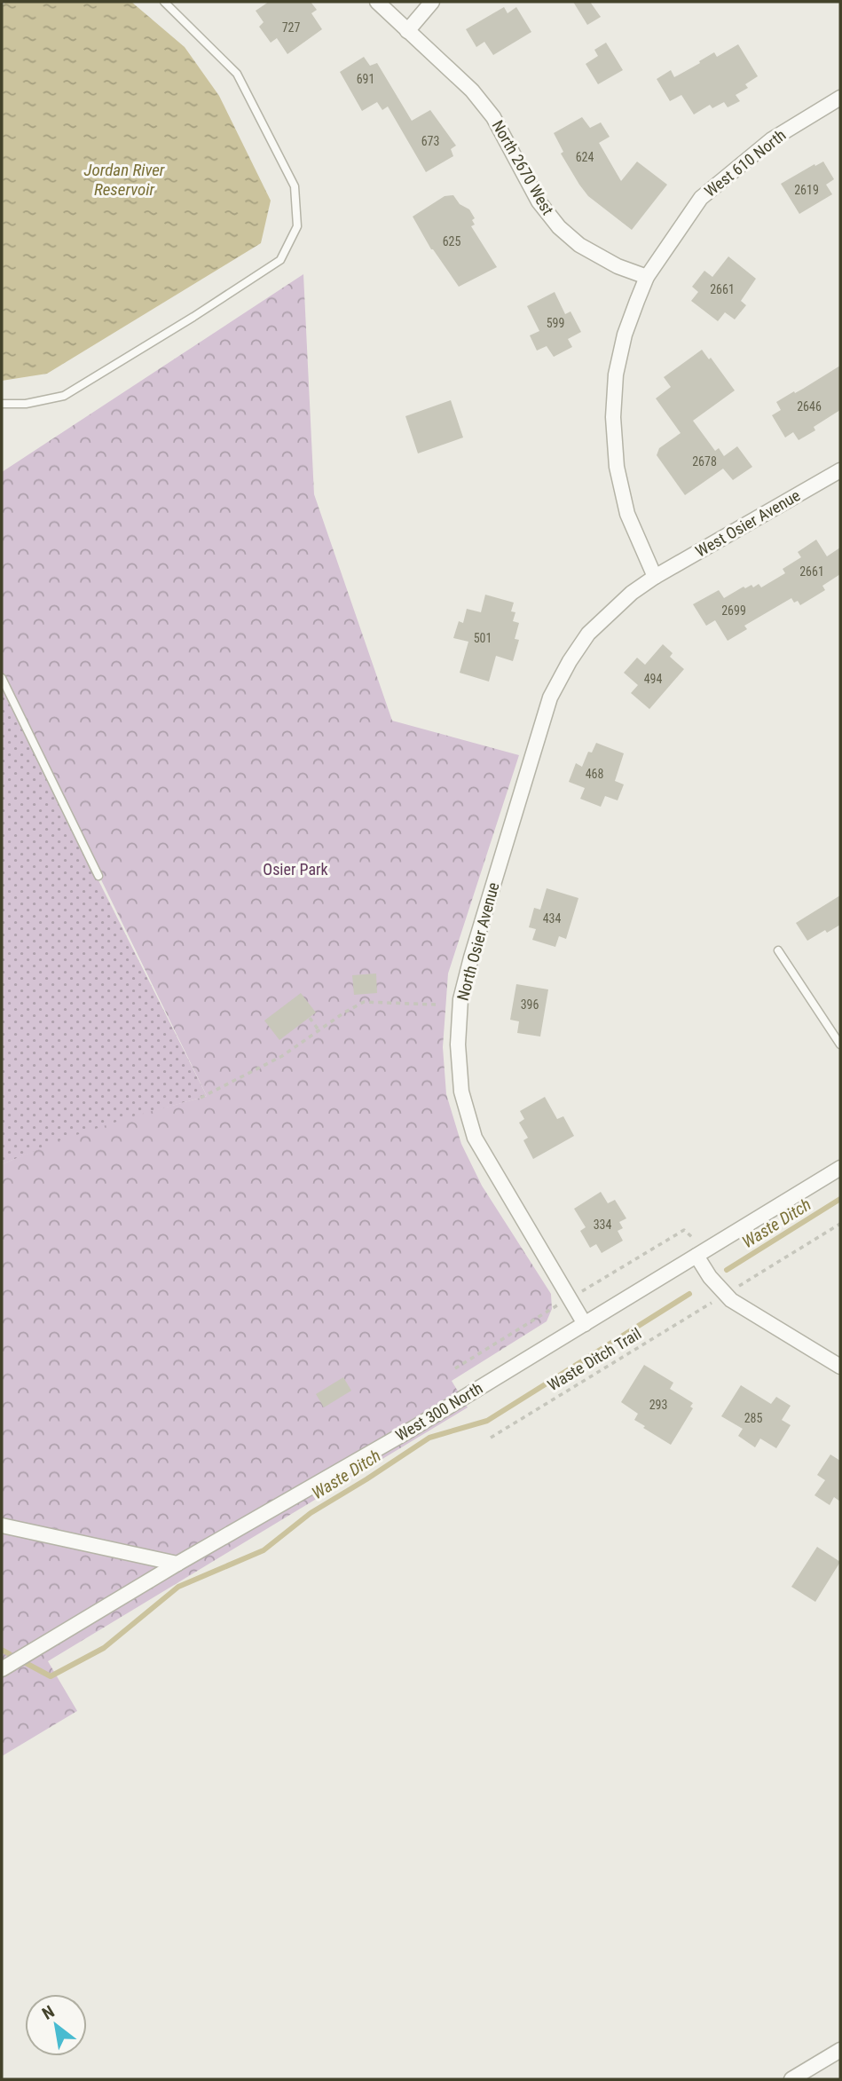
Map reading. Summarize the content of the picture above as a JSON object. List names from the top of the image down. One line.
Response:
{"streets":{"street":["West 610 North","North 2670 West","West Osier Avenue","North Osier Avenue","West 300 North"],"path":["Waste Ditch Trail"]},"crossings":[["West 610 North","North 2670 West"],["West Osier Avenue","North Osier Avenue"],["North Osier Avenue","West 300 North"]],"water":["Jordan River Reservoir","Waste Ditch"],"parks":["Osier Park"],"house_numbers":["727","691","673","624","2619","625","2661","599","2646","2678","2661","2699","501","494","468","434","396","334","293","285"],"north":"top left"}
